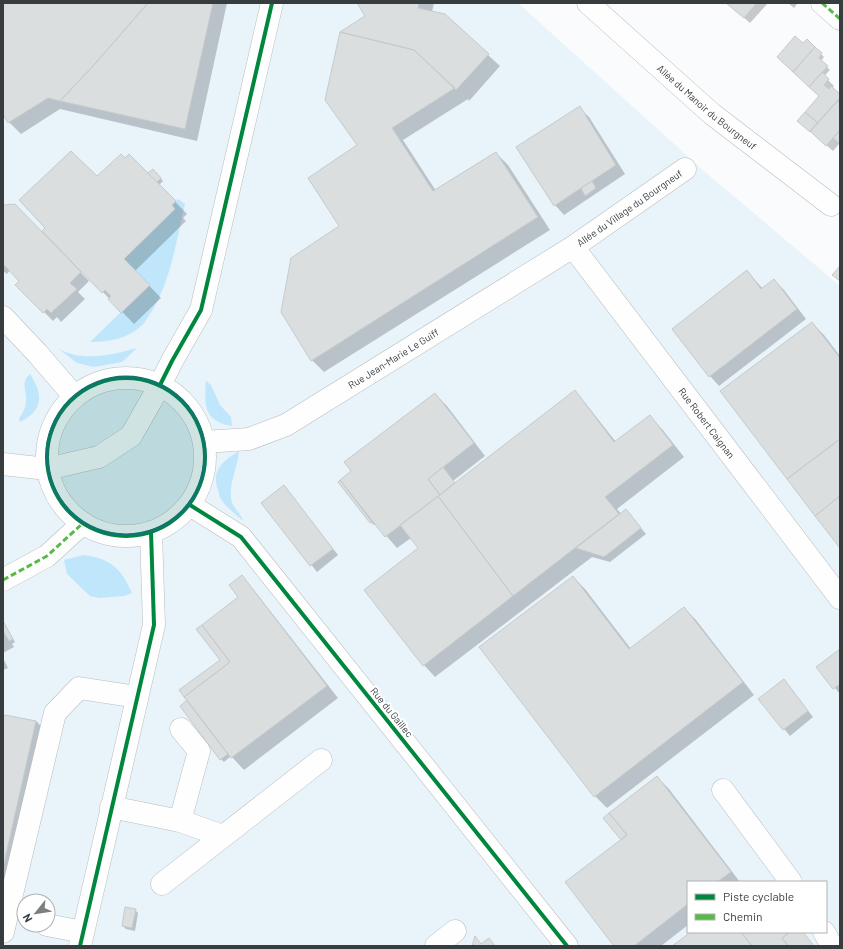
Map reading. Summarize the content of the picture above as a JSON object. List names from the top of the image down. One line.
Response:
{"streets":{"street":["Allée du Manoir du Bourgneuf","Allée du Village du Bourgneuf","Rue Jean-Marie Le Guiff","Rue Robert Caignan","Rue du Gaillec"]},"crossings":[["Allée du Village du Bourgneuf","Rue Jean-Marie Le Guiff"],["Allée du Village du Bourgneuf","Rue Robert Caignan"],["Rue Jean-Marie Le Guiff","Rue Robert Caignan"]],"legend":["Piste cyclable","Chemin"],"north":"bottom left"}
